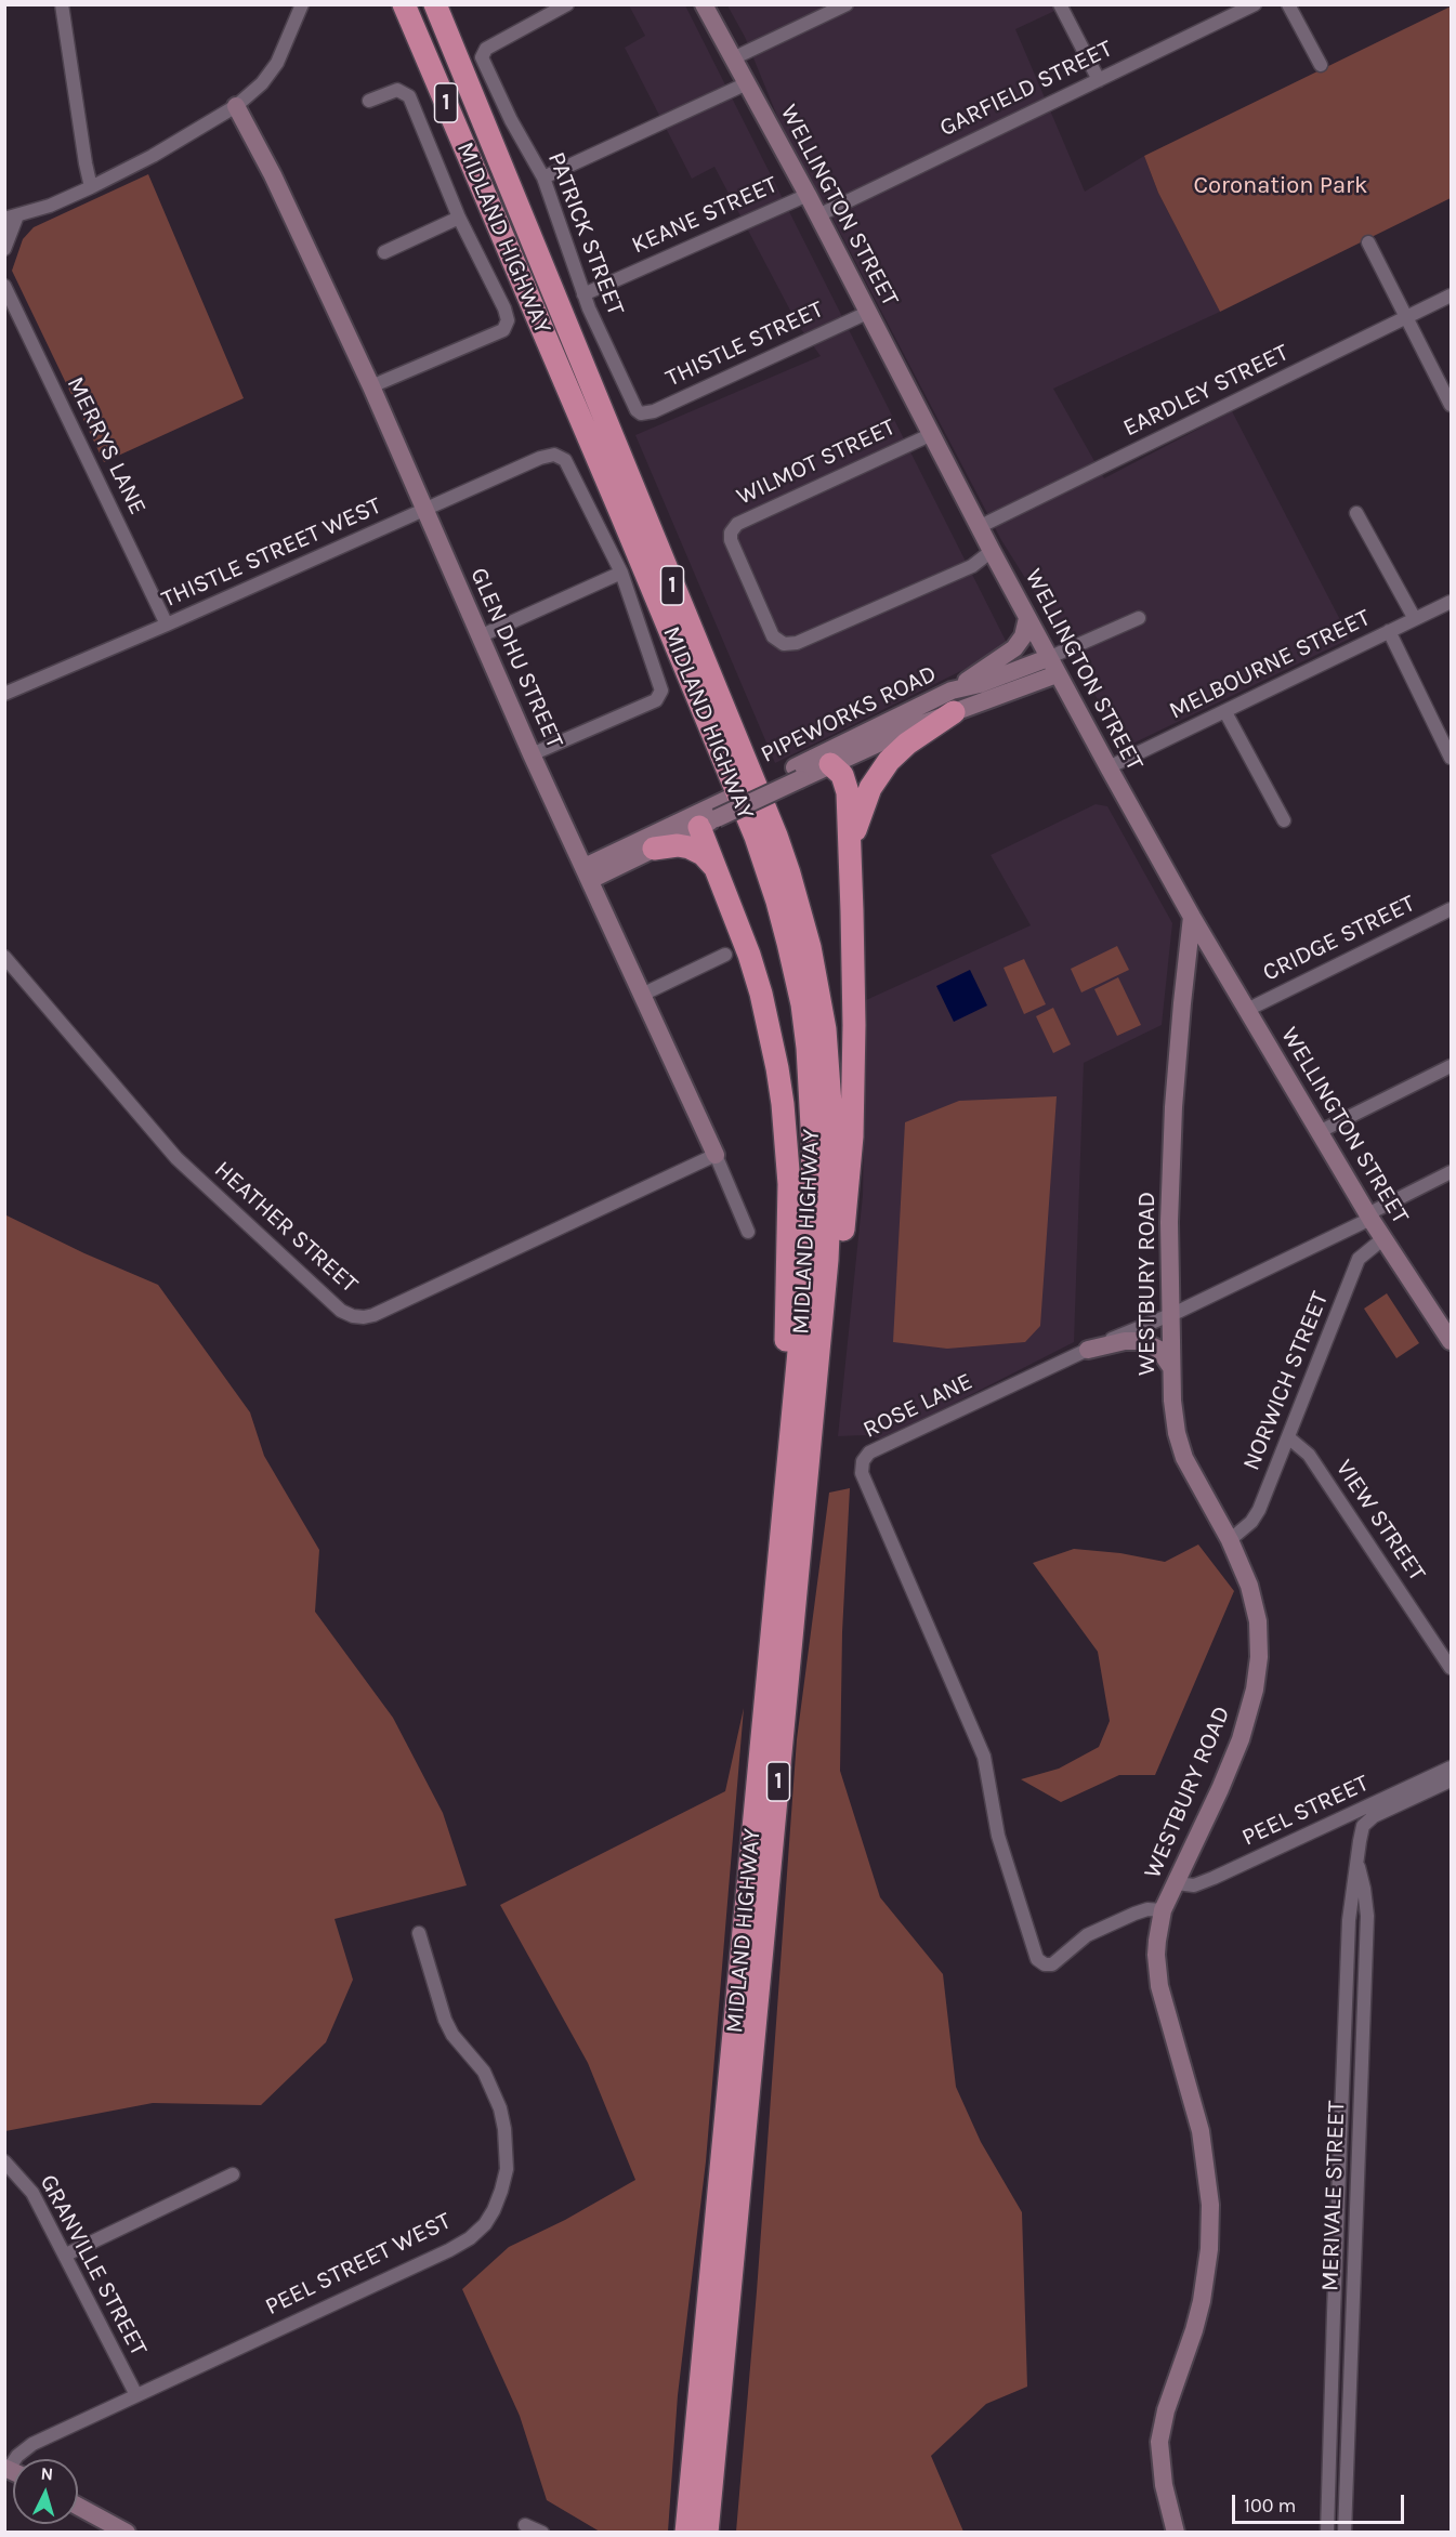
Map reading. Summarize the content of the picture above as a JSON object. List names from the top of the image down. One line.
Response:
{"streets":{"highway":["1","MIDLAND HIGHWAY"],"main road":["WELLINGTON STREET","GLEN DHU STREET","PIPEWORKS ROAD","WESTBURY ROAD"],"street":["GARFIELD STREET","KEANE STREET","PATRICK STREET","THISTLE STREET","EARDLEY STREET","MERRYS LANE","WILMOT STREET","THISTLE STREET WEST","MELBOURNE STREET","CRIDGE STREET","HEATHER STREET","NORWICH STREET","ROSE LANE","VIEW STREET","PEEL STREET","MERIVALE STREET","PEEL STREET WEST","GRANVILLE STREET"]},"crossings":[["GARFIELD STREET","WELLINGTON STREET"],["WELLINGTON STREET","KEANE STREET"],["WELLINGTON STREET","THISTLE STREET"],["WELLINGTON STREET","EARDLEY STREET"],["WELLINGTON STREET","WILMOT STREET"],["WELLINGTON STREET","MELBOURNE STREET"],["WELLINGTON STREET","PIPEWORKS ROAD"],["WELLINGTON STREET","CRIDGE STREET"],["WELLINGTON STREET","WESTBURY ROAD"],["WELLINGTON STREET","NORWICH STREET"],["WELLINGTON STREET","ROSE LANE"],["KEANE STREET","PATRICK STREET"],["PATRICK STREET","THISTLE STREET"],["MERRYS LANE","THISTLE STREET WEST"],["THISTLE STREET WEST","GLEN DHU STREET"],["GLEN DHU STREET","PIPEWORKS ROAD"],["GLEN DHU STREET","HEATHER STREET"],["WESTBURY ROAD","NORWICH STREET"],["WESTBURY ROAD","ROSE LANE"],["WESTBURY ROAD","PEEL STREET"],["NORWICH STREET","VIEW STREET"],["PEEL STREET WEST","GRANVILLE STREET"]],"parks":["Coronation Park"],"scale_bar":"100 m","north":"top"}
